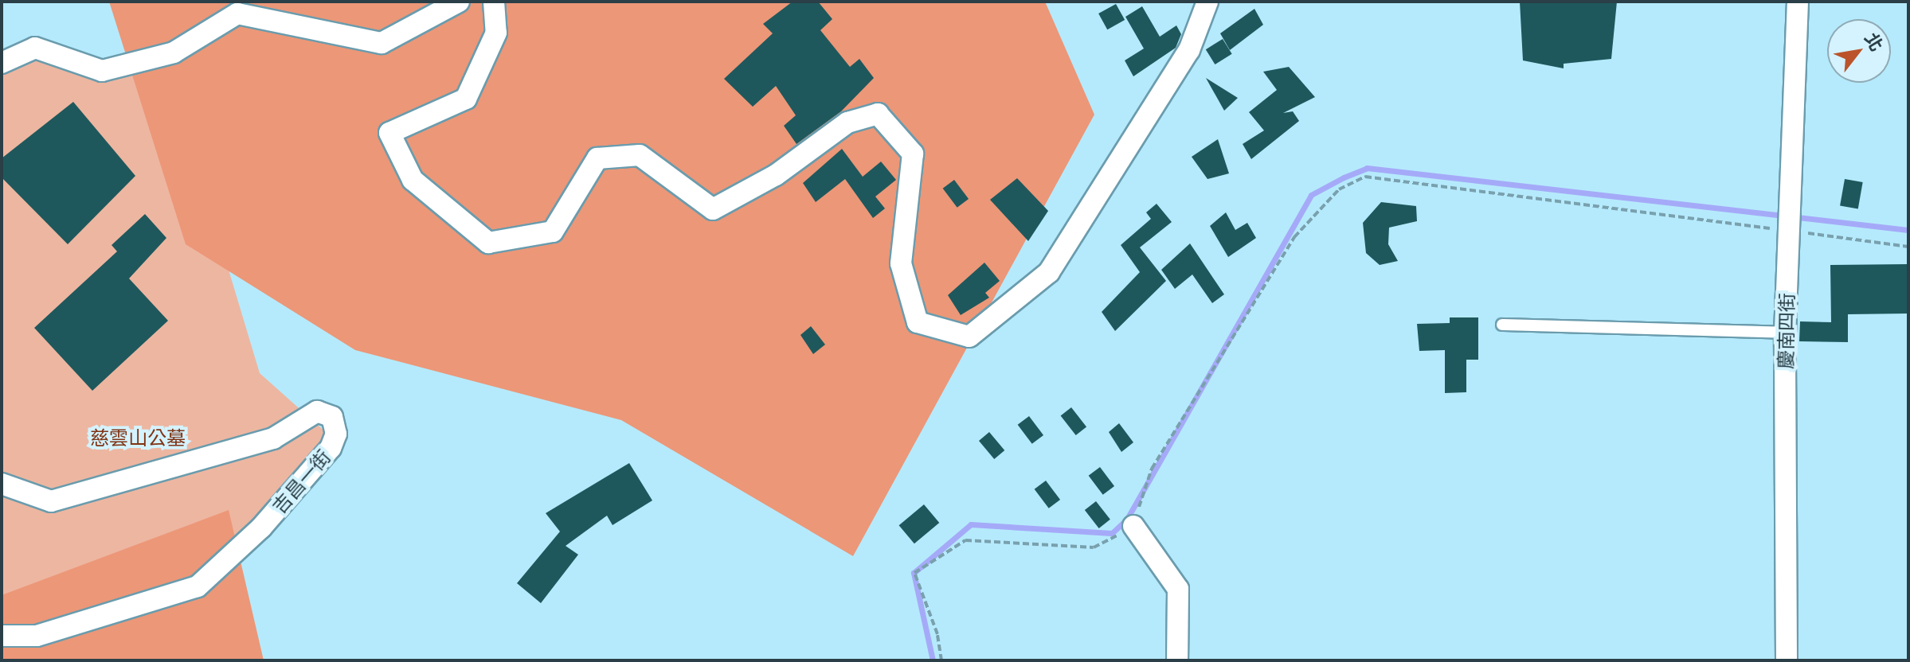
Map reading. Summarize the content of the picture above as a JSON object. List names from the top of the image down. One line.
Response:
{"streets":{"street":["慶南四街","吉昌一街"]},"parks":["慈雲山公墓"],"north":"top right"}
